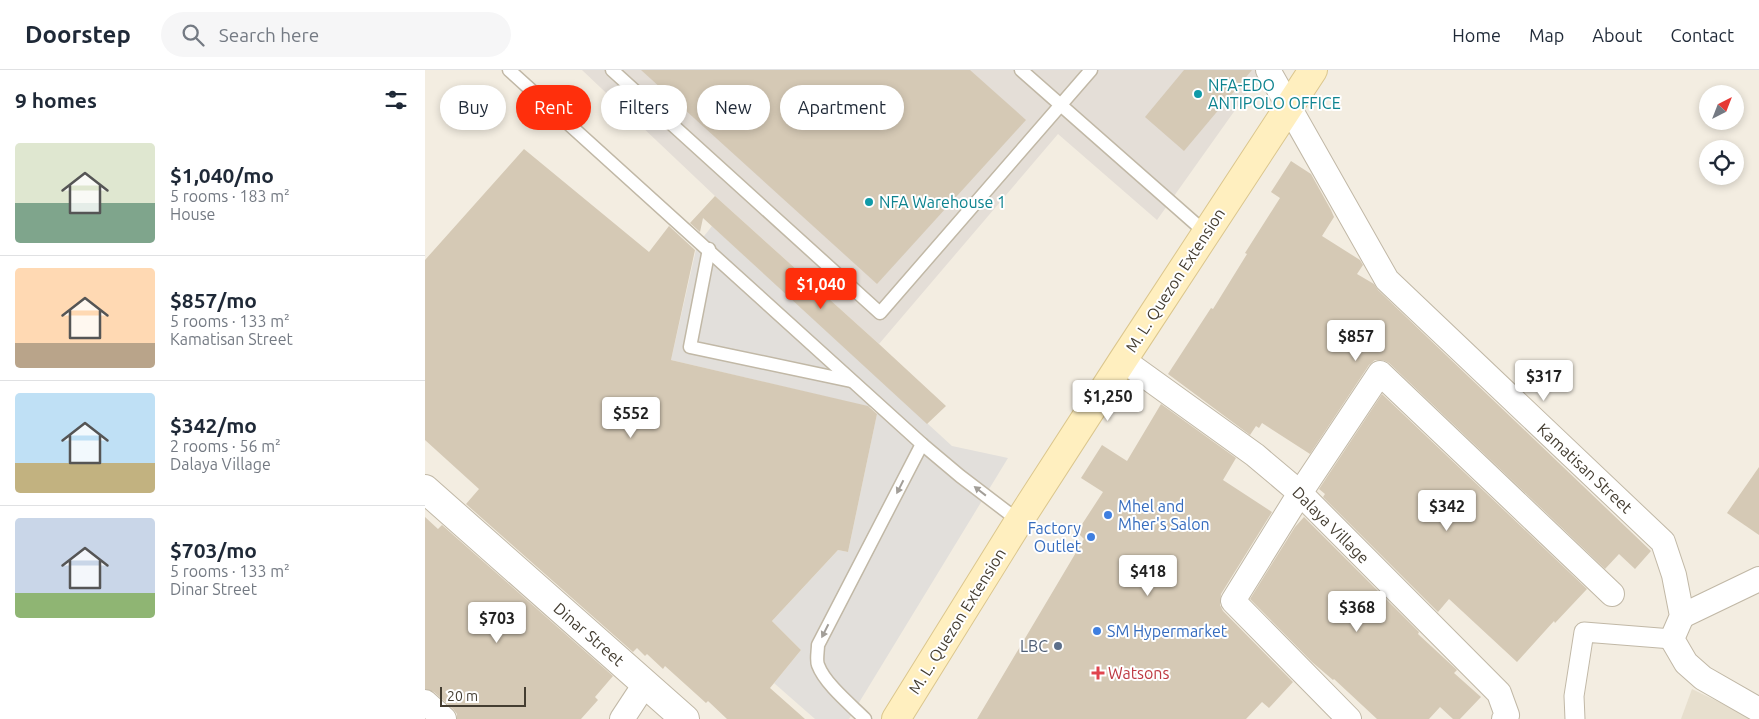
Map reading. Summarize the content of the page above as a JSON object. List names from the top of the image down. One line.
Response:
{"streets":{"main road":["M. L. Quezon Extension"],"street":["Kamatisan Street","Dalaya Village","Dinar Street"]},"crossings":[["M. L. Quezon Extension","Kamatisan Street"],["M. L. Quezon Extension","Dalaya Village"]],"places":{"other":["NFA-EDO ANTIPOLO OFFICE","NFA Warehouse 1","Mhel and Mher's Salon","Factory Outlet","SM Hypermarket","LBC"],"health":["Watsons"]},"scale_bar":"20 m","north":"top right","page":{"header":"Doorstep","search":"Search here","nav":["Home","Map","About","Contact"],"heading":"9 homes","chip":["Buy","Rent","Filters","New","Apartment"],"list":[{"name":"$1,040/mo","note":"5 rooms · 183 m² · House"},{"name":"$857/mo","note":"5 rooms · 133 m² · Kamatisan Street"},{"name":"$342/mo","note":"2 rooms · 56 m² · Dalaya Village"},{"name":"$703/mo","note":"5 rooms · 133 m² · Dinar Street"}],"price":["$1,040","$857","$317","$1,250","$552","$342","$418","$368","$703"],"scale":"20 m"}}
